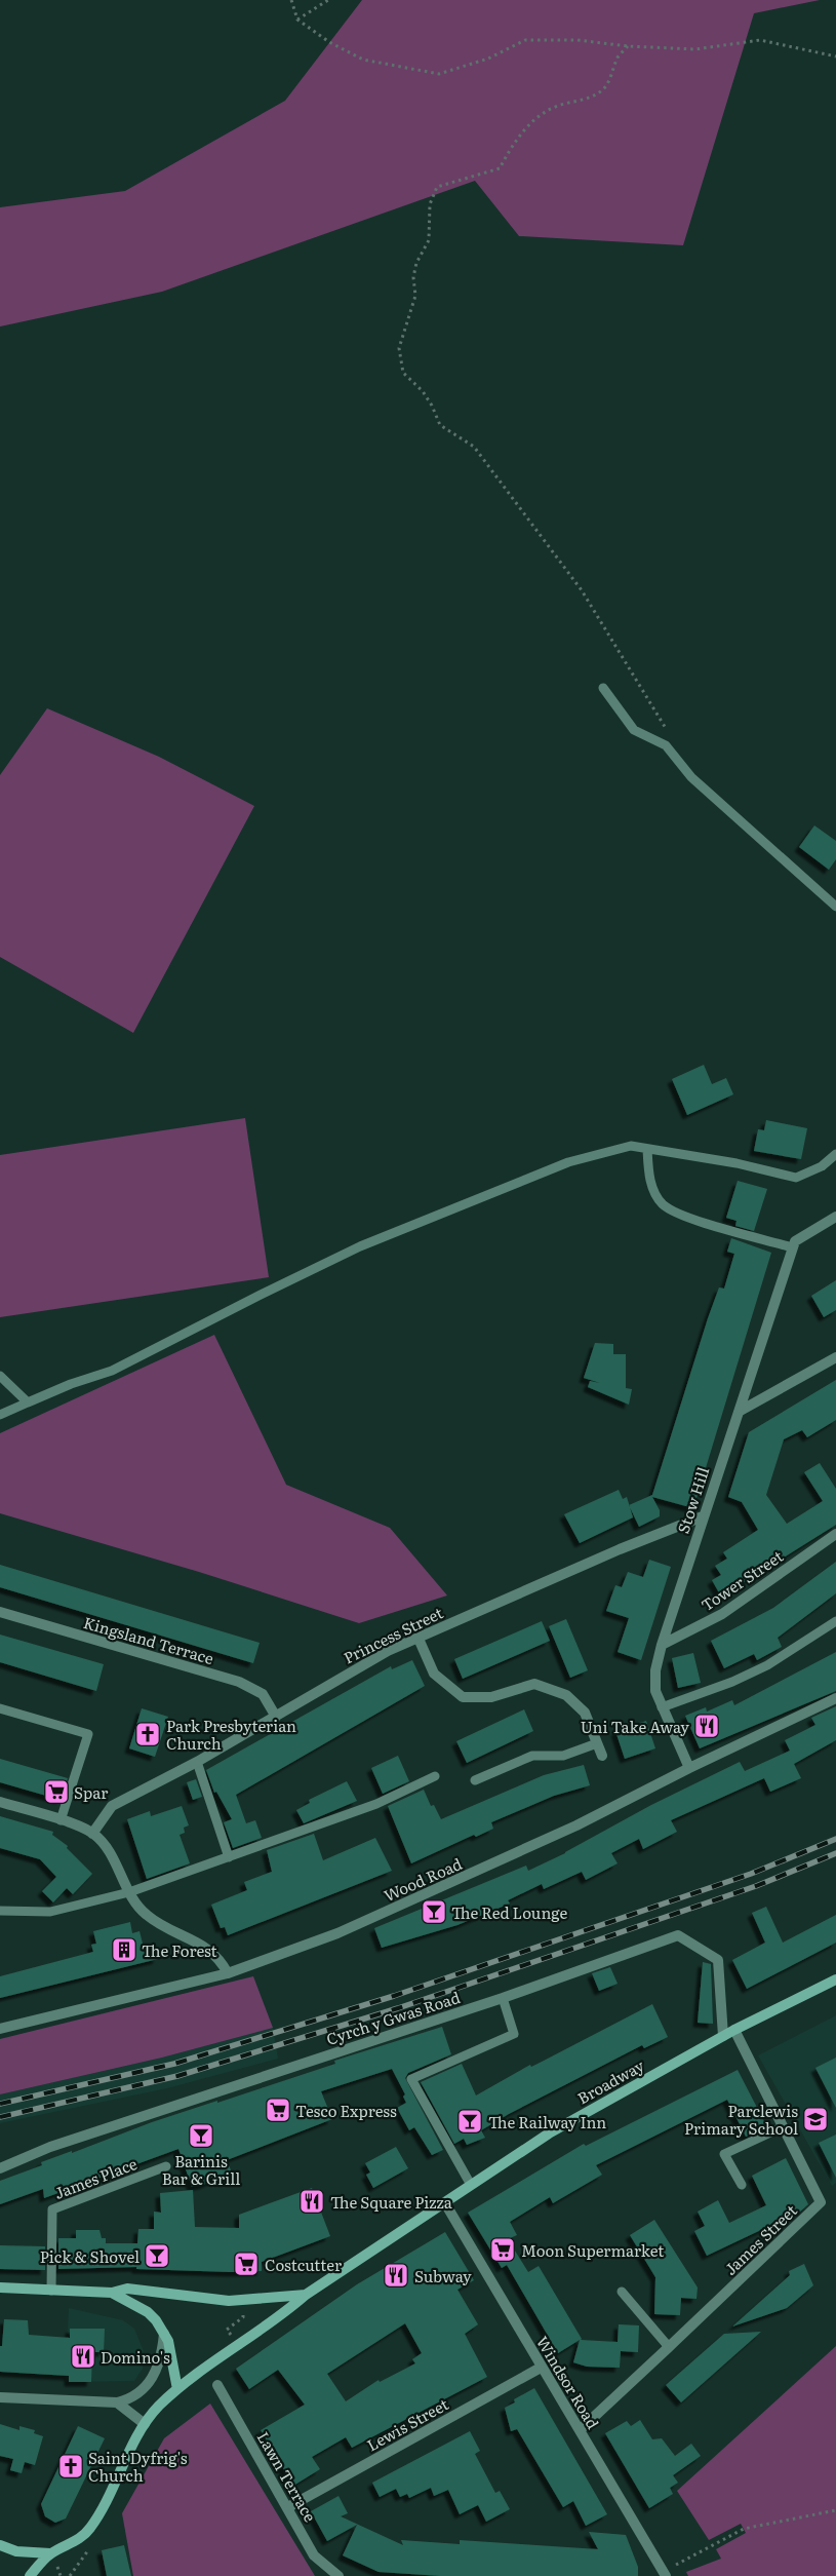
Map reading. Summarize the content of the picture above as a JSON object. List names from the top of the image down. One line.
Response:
{"streets":{"main road":["Broadway"],"street":["Stow Hill","Tower Street","Princess Street","Kingsland Terrace","Wood Road","Cyrch y Gwas Road","James Street","Windsor Road","Lewis Street","Lawn Terrace"],"lane":["James Place"]},"crossings":[["Stow Hill","Tower Street"],["Stow Hill","Princess Street"],["Stow Hill","Wood Road"],["Princess Street","Kingsland Terrace"],["Cyrch y Gwas Road","Broadway"],["Broadway","James Street"],["Broadway","Windsor Road"],["James Street","Windsor Road"],["Windsor Road","Lewis Street"],["Lewis Street","Lawn Terrace"]],"places":{"restaurant":["Uni Take Away","The Square Pizza","Subway","Domino's"],"church":["Park Presbyterian Church","Saint Dyfrig's Church"],"supermarket":["Spar","Tesco Express","Moon Supermarket","Costcutter"],"bar":["The Red Lounge","The Railway Inn","Barinis Bar & Grill","Pick & Shovel"],"building":["The Forest"],"school or university":["Parclewis Primary School"]}}
